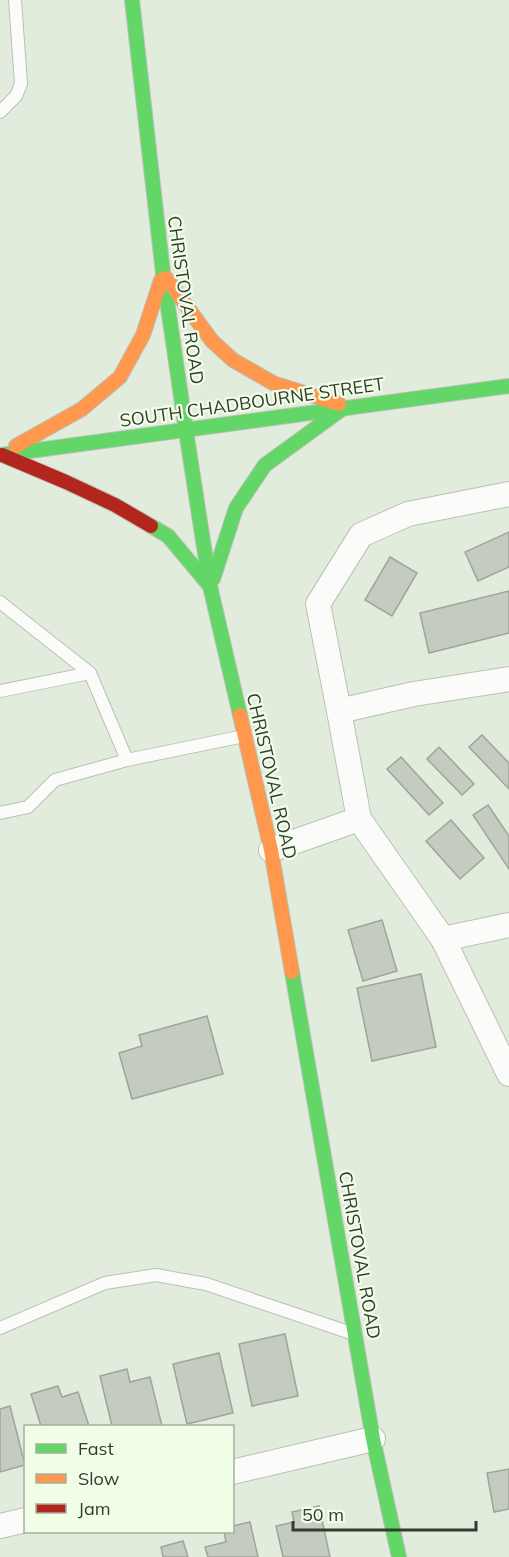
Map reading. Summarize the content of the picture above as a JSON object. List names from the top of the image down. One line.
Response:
{"streets":{"main road":["CHRISTOVAL ROAD","SOUTH CHADBOURNE STREET"]},"crossings":[["CHRISTOVAL ROAD","SOUTH CHADBOURNE STREET"]],"legend":["Fast","Slow","Jam"],"scale_bar":"50 m"}
